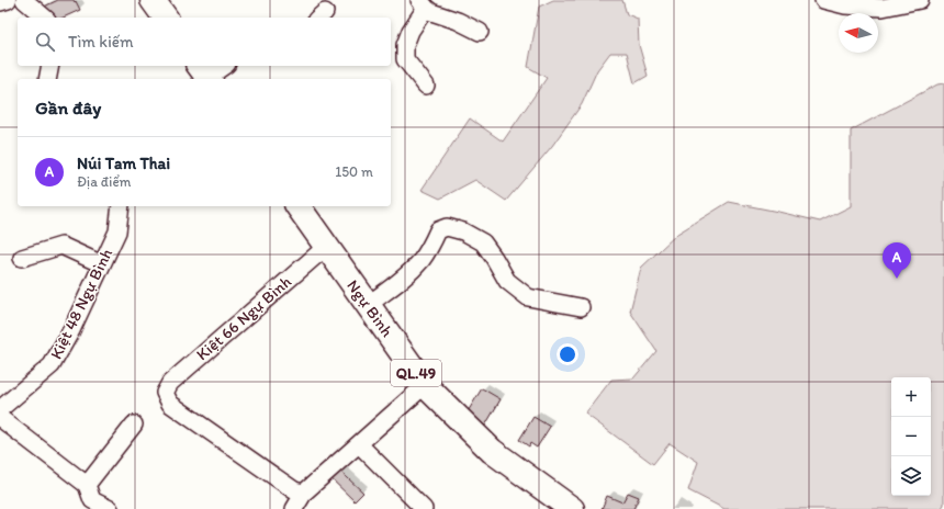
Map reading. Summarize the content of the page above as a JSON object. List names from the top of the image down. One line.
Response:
{"streets":{"highway":["Ngự Bình","QL.49"],"street":["Kiệt 48 Ngự Bình","Kiệt 66 Ngự Bình"]},"crossings":[["Ngự Bình","Kiệt 66 Ngự Bình"]],"north":"left","page":{"search":"Tìm kiếm","heading":"Gần đây","list":[{"mark":"A","name":"Núi Tam Thai","note":"Địa điểm","value":"150 m"}],"pins":"A","map_buttons":["+","−"]}}
